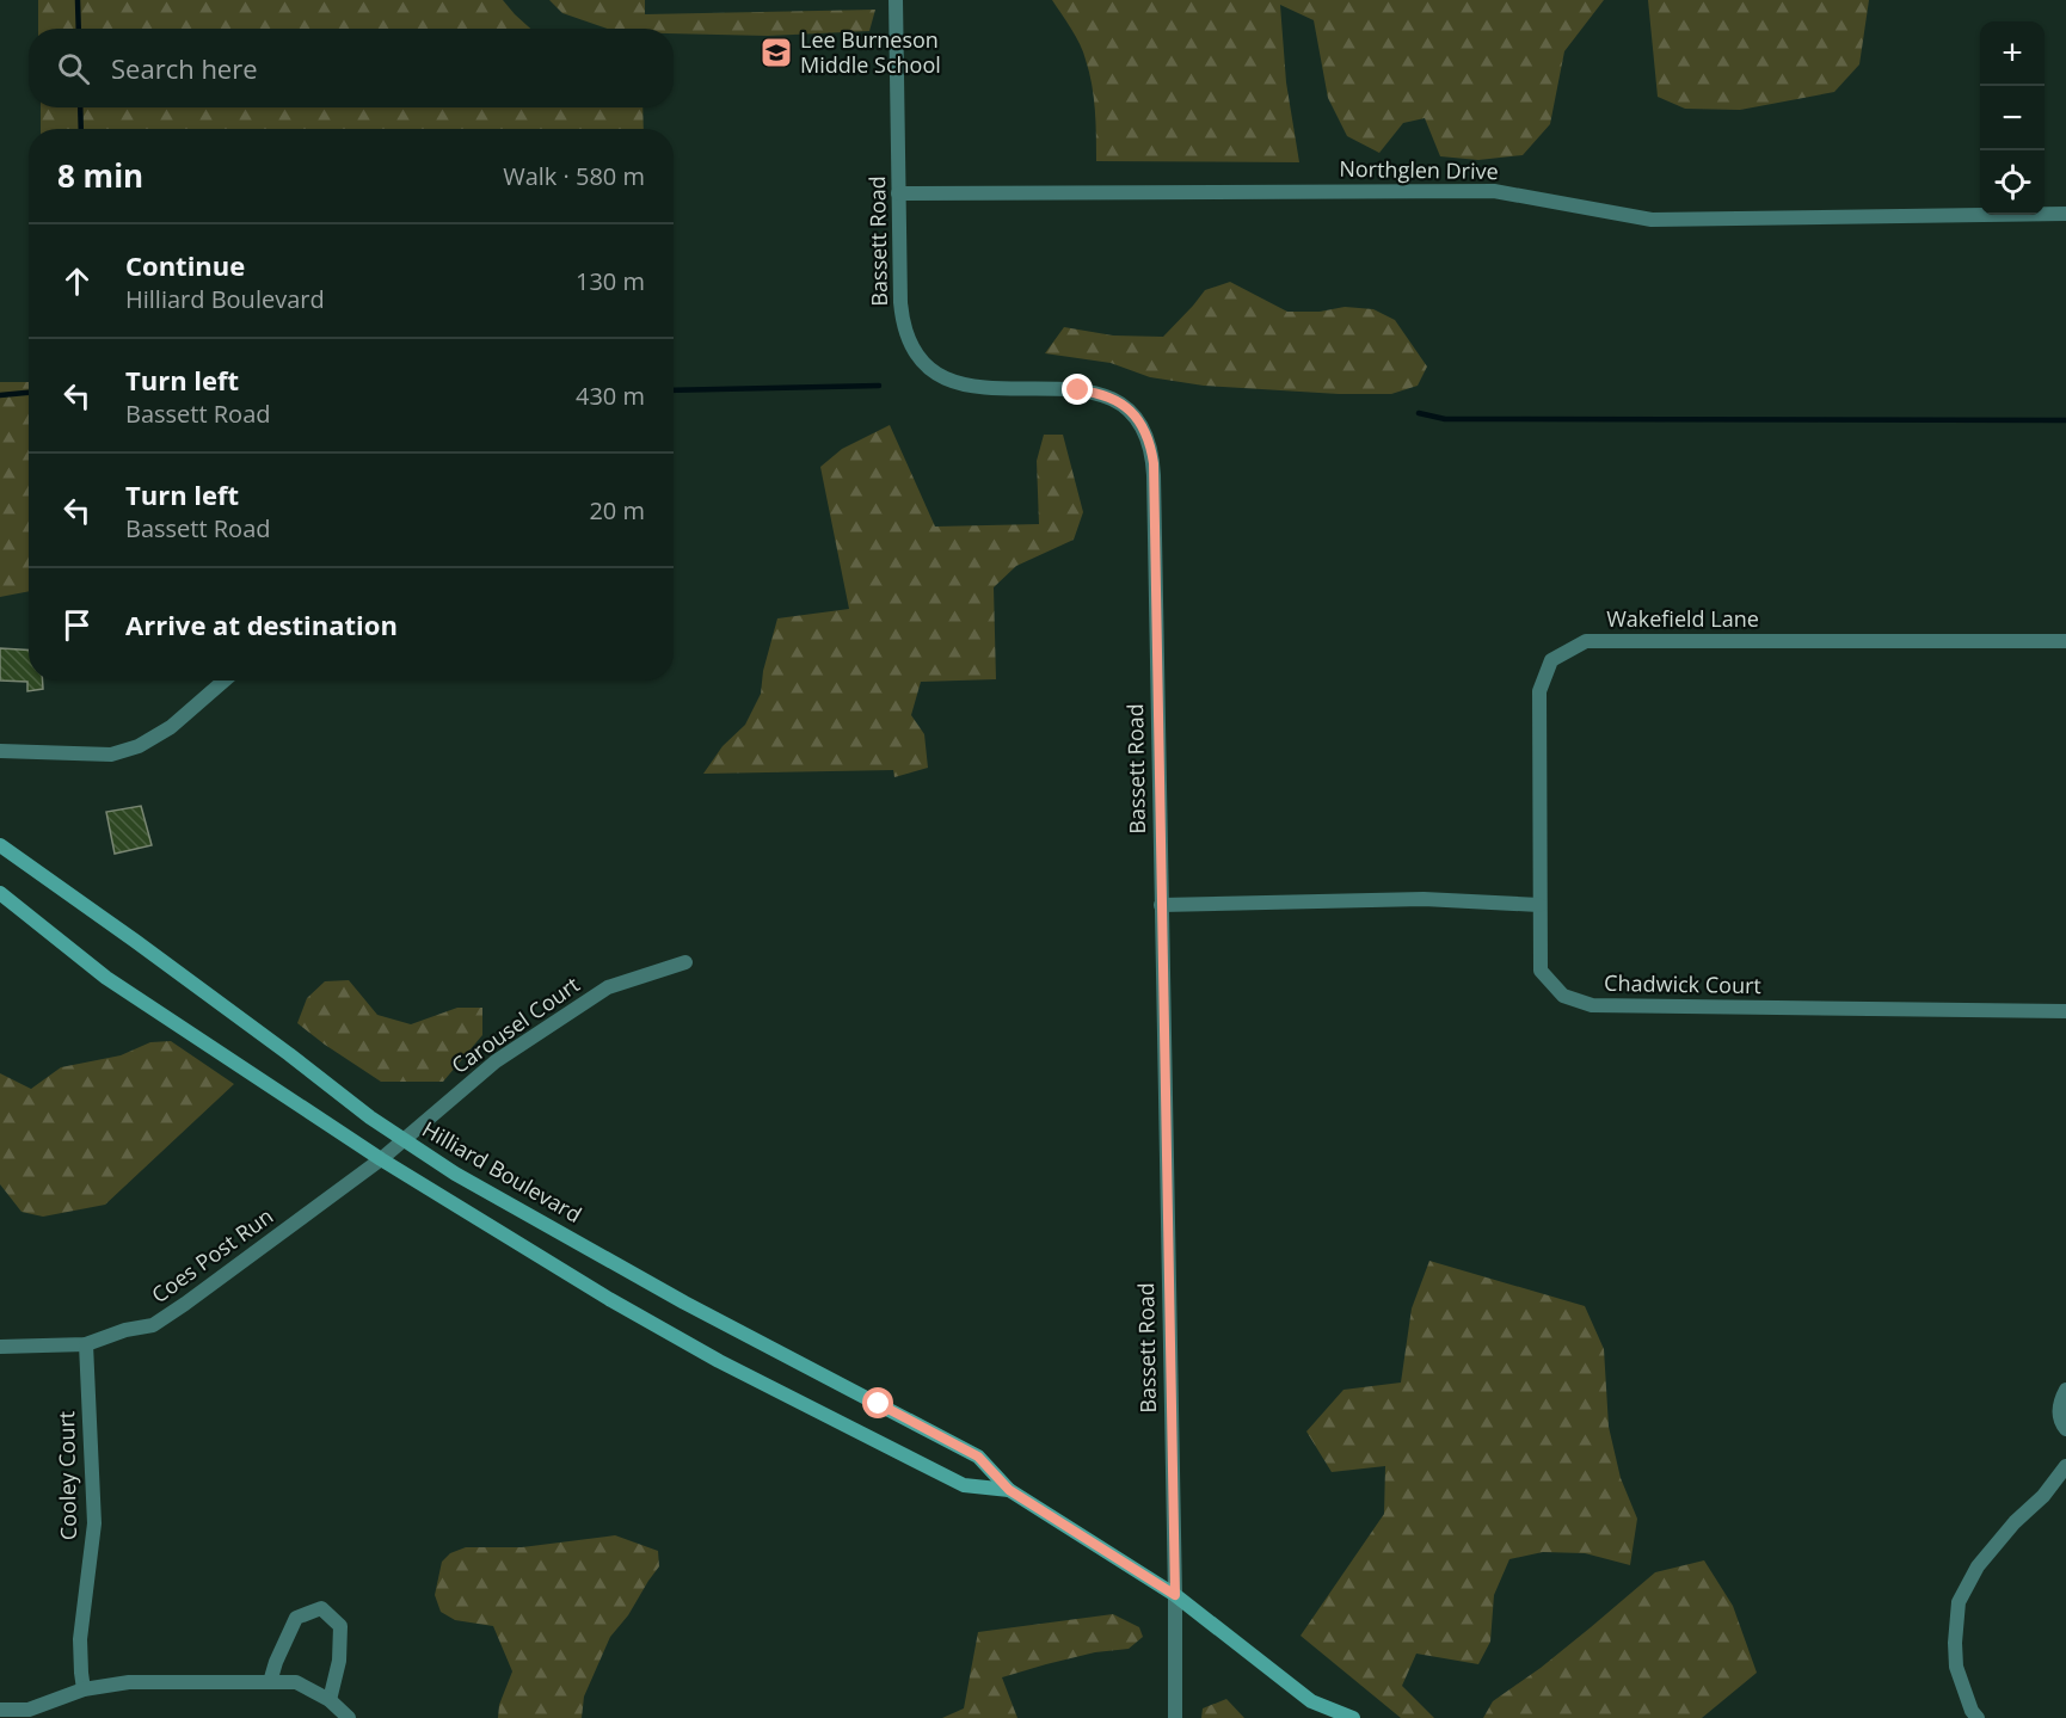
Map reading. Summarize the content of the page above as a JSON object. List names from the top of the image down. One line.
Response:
{"streets":{"main road":["Hilliard Boulevard"],"street":["Northglen Drive","Bassett Road","Wakefield Lane","Chadwick Court","Carousel Court","Coes Post Run","Cooley Court"]},"crossings":[["Northglen Drive","Bassett Road"],["Bassett Road","Hilliard Boulevard"],["Wakefield Lane","Chadwick Court"],["Carousel Court","Hilliard Boulevard"],["Carousel Court","Coes Post Run"],["Hilliard Boulevard","Coes Post Run"],["Coes Post Run","Cooley Court"]],"places":{"school or university":["Lee Burneson Middle School"]},"page":{"map_buttons":["+","−"],"search":"Search here","heading":["8 min","Walk · 580 m"],"list":[["Continue","Hilliard Boulevard","130 m"],["Turn left","Bassett Road","430 m"],["Turn left","Bassett Road","20 m"],"Arrive at destination"]}}
